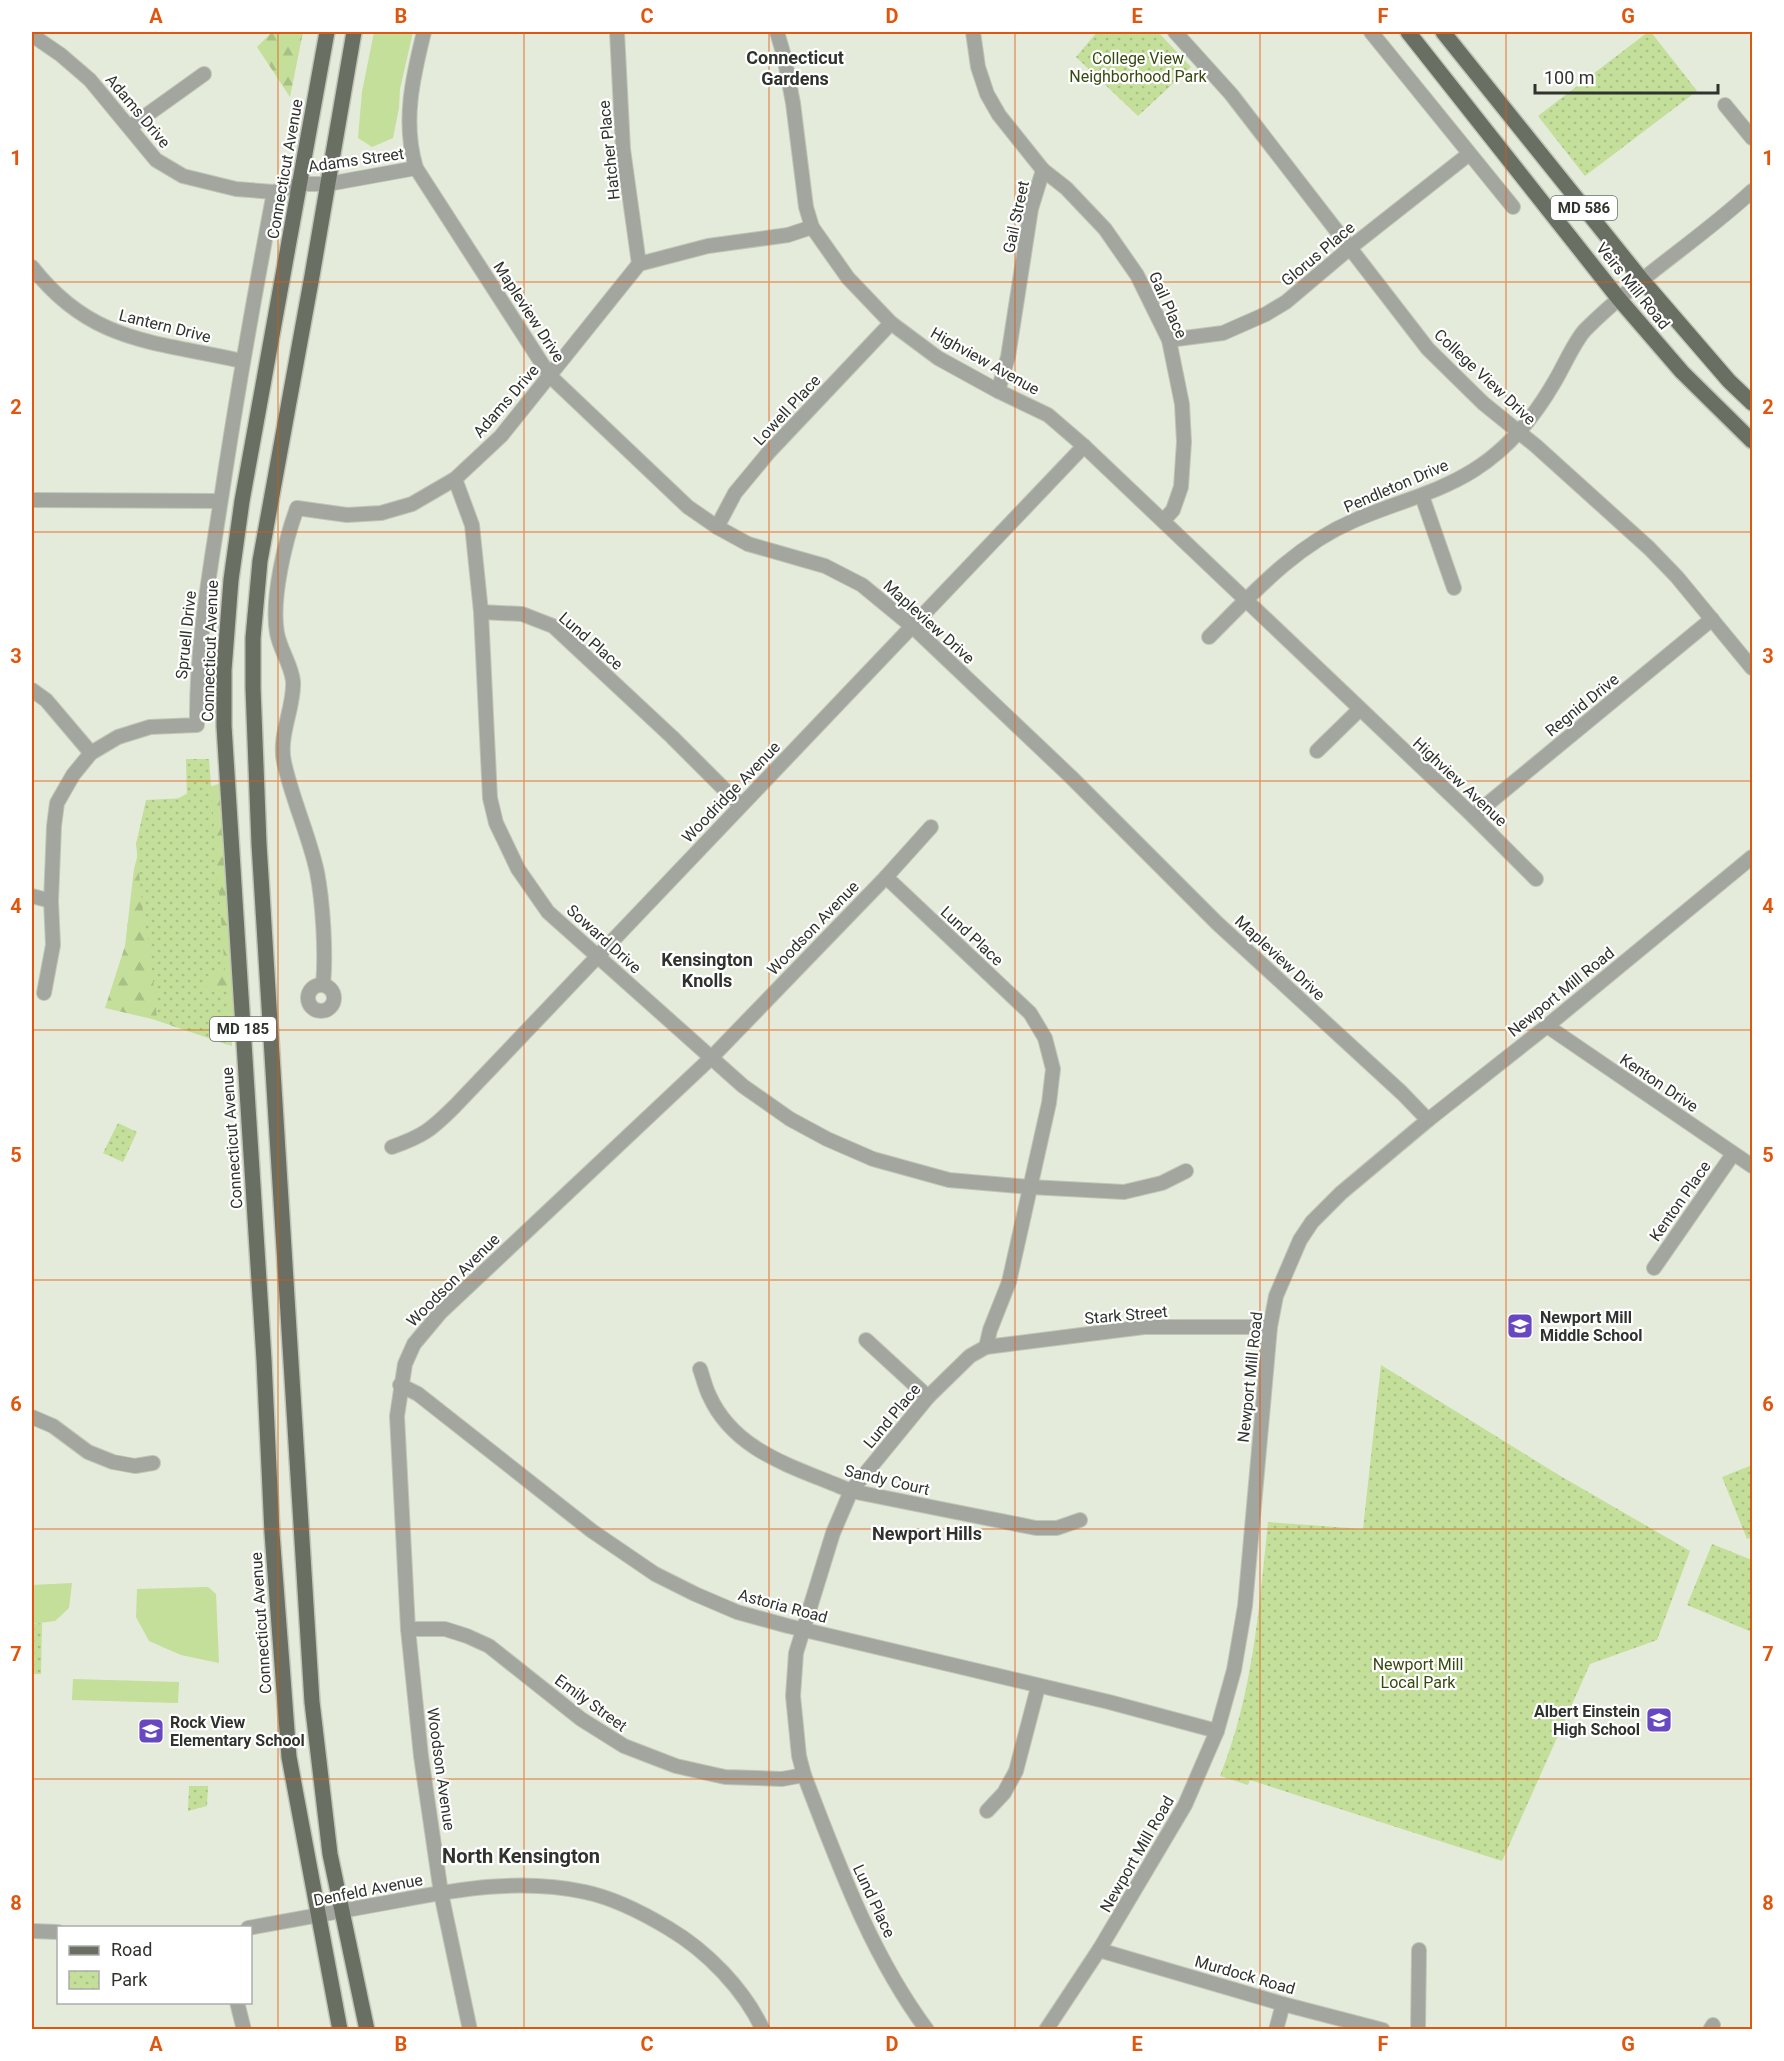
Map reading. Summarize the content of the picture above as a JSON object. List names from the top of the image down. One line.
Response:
{"streets":{"main road":["Connecticut Avenue","MD 586","Veirs Mill Road","MD 185"],"street":["Adams Drive","Hatcher Place","Adams Street","Gail Street","Glorus Place","Gail Place","Mapleview Drive","Lantern Drive","Highview Avenue","College View Drive","Lowell Place","Pendleton Drive","Spruell Drive","Lund Place","Regnid Drive","Woodridge Avenue","Woodson Avenue","Soward Drive","Newport Mill Road","Kenton Drive","Kenton Place","Stark Street","Sandy Court","Astoria Road","Emily Street","Denfeld Avenue","Murdock Road"]},"crossings":[["Adams Drive","Hatcher Place"],["Adams Drive","Adams Street"],["Adams Drive","Connecticut Avenue"],["Adams Drive","Mapleview Drive"],["Adams Drive","Spruell Drive"],["Adams Drive","Soward Drive"],["Adams Street","Connecticut Avenue"],["Adams Street","Mapleview Drive"],["Adams Street","MD 185"],["Connecticut Avenue","Denfeld Avenue"],["Gail Street","Gail Place"],["Gail Street","Highview Avenue"],["Glorus Place","Gail Place"],["Glorus Place","College View Drive"],["Veirs Mill Road","Pendleton Drive"],["Gail Place","Highview Avenue"],["Mapleview Drive","Lowell Place"],["Mapleview Drive","Woodridge Avenue"],["Mapleview Drive","Newport Mill Road"],["Lantern Drive","Spruell Drive"],["Highview Avenue","Lowell Place"],["Highview Avenue","Pendleton Drive"],["Highview Avenue","Regnid Drive"],["Highview Avenue","Woodridge Avenue"],["College View Drive","Pendleton Drive"],["College View Drive","Regnid Drive"],["Lund Place","Woodridge Avenue"],["Lund Place","Woodson Avenue"],["Lund Place","Soward Drive"],["Lund Place","Stark Street"],["Lund Place","Sandy Court"],["Lund Place","Astoria Road"],["Lund Place","Emily Street"],["Woodridge Avenue","Soward Drive"],["Woodson Avenue","Soward Drive"],["Woodson Avenue","Astoria Road"],["Woodson Avenue","Emily Street"],["Woodson Avenue","Denfeld Avenue"],["Newport Mill Road","Kenton Drive"],["Newport Mill Road","Stark Street"],["Newport Mill Road","Astoria Road"],["Newport Mill Road","Murdock Road"],["MD 185","Denfeld Avenue"],["Kenton Drive","Kenton Place"]],"districts":["Connecticut Gardens","Kensington Knolls","Newport Hills","North Kensington"],"parks":["College View Neighborhood Park","Newport Mill Local Park"],"places":{"school or university":["Newport Mill Middle School","Albert Einstein High School","Rock View Elementary School"]},"legend":["Road","Park"],"scale_bar":"100 m","grid":{"columns":["A","B","C","D","E","F","G"],"rows":["1","2","3","4","5","6","7","8"]}}
